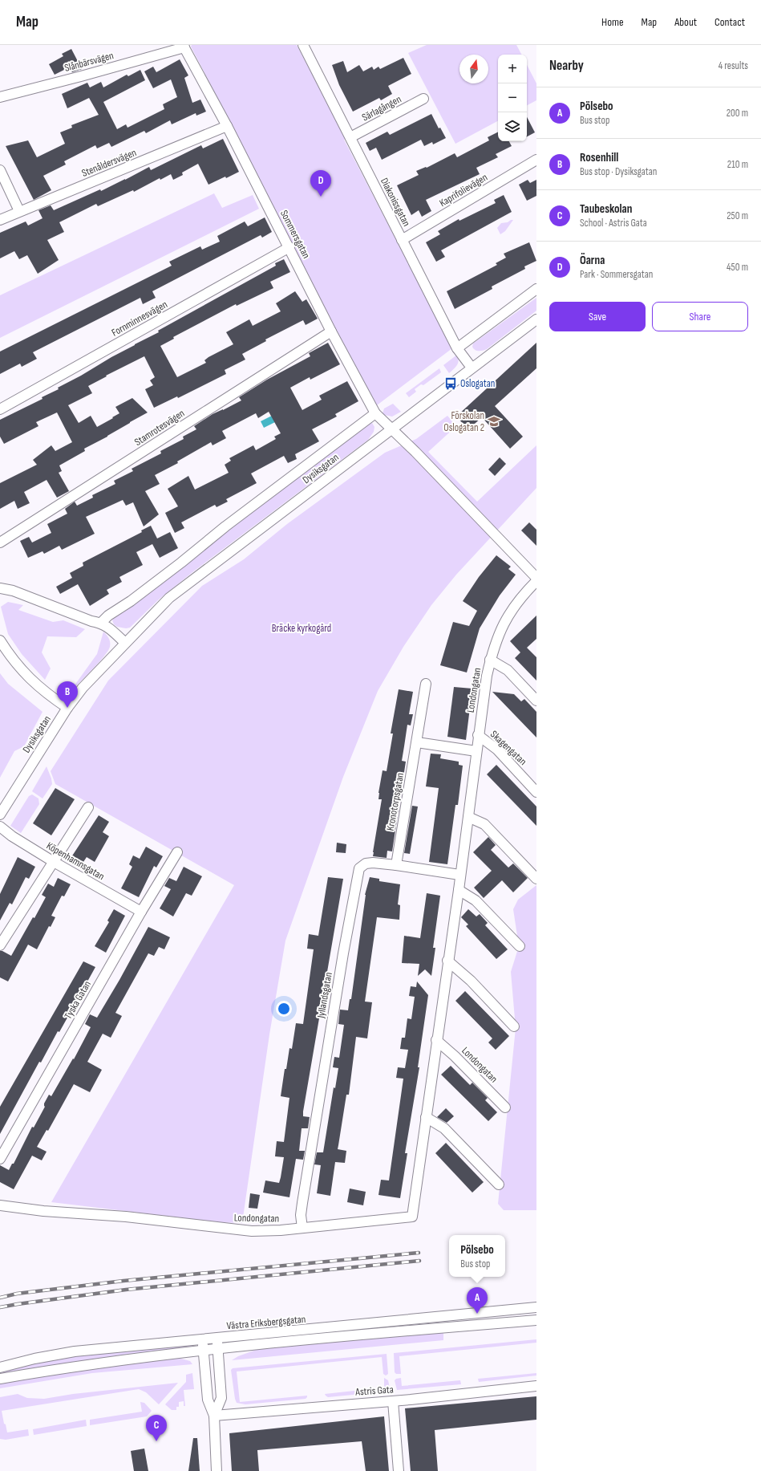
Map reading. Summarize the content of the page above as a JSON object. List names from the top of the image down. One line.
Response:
{"streets":{"street":["Slånbärsvägen","Särlagången","Stenåldersvägen","Kaprifolievägen","Diakonissgatan","Sommersgatan","Fornminnesvägen","Stamrotesvägen","Dysiksgatan","Londongatan","Skagengatan","Kronotorpsgatan","Köpenhamnsgatan","Jyllandsgatan","Tyska Gatan","Västra Eriksbergsgatan","Astris Gata"]},"crossings":[["Slånbärsvägen","Sommersgatan"],["Särlagången","Diakonissgatan"],["Stenåldersvägen","Sommersgatan"],["Kaprifolievägen","Diakonissgatan"],["Diakonissgatan","Dysiksgatan"],["Sommersgatan","Fornminnesvägen"],["Sommersgatan","Stamrotesvägen"],["Sommersgatan","Dysiksgatan"],["Londongatan","Skagengatan"],["Londongatan","Jyllandsgatan"],["Kronotorpsgatan","Jyllandsgatan"],["Köpenhamnsgatan","Tyska Gatan"]],"parks":["Bräcke kyrkogård"],"places":{"bus stop":["Oslogatan"],"school or university":["Förskolan Oslogatan 2"]},"north":"top","page":{"header":"Map","nav":["Home","Map","About","Contact"],"heading":["Nearby","4 results"],"map_buttons":["+","−"],"list":[{"mark":"A","name":"Pölsebo","note":"Bus stop","value":"200 m"},{"mark":"B","name":"Rosenhill","note":"Bus stop · Dysiksgatan","value":"210 m"},{"mark":"C","name":"Taubeskolan","note":"School · Astris Gata","value":"250 m"},{"mark":"D","name":"Öarna","note":"Park · Sommersgatan","value":"450 m"}],"pins":["D","B","A","C"],"buttons":["Save","Share"],"popup":["Pölsebo","Bus stop"]}}
